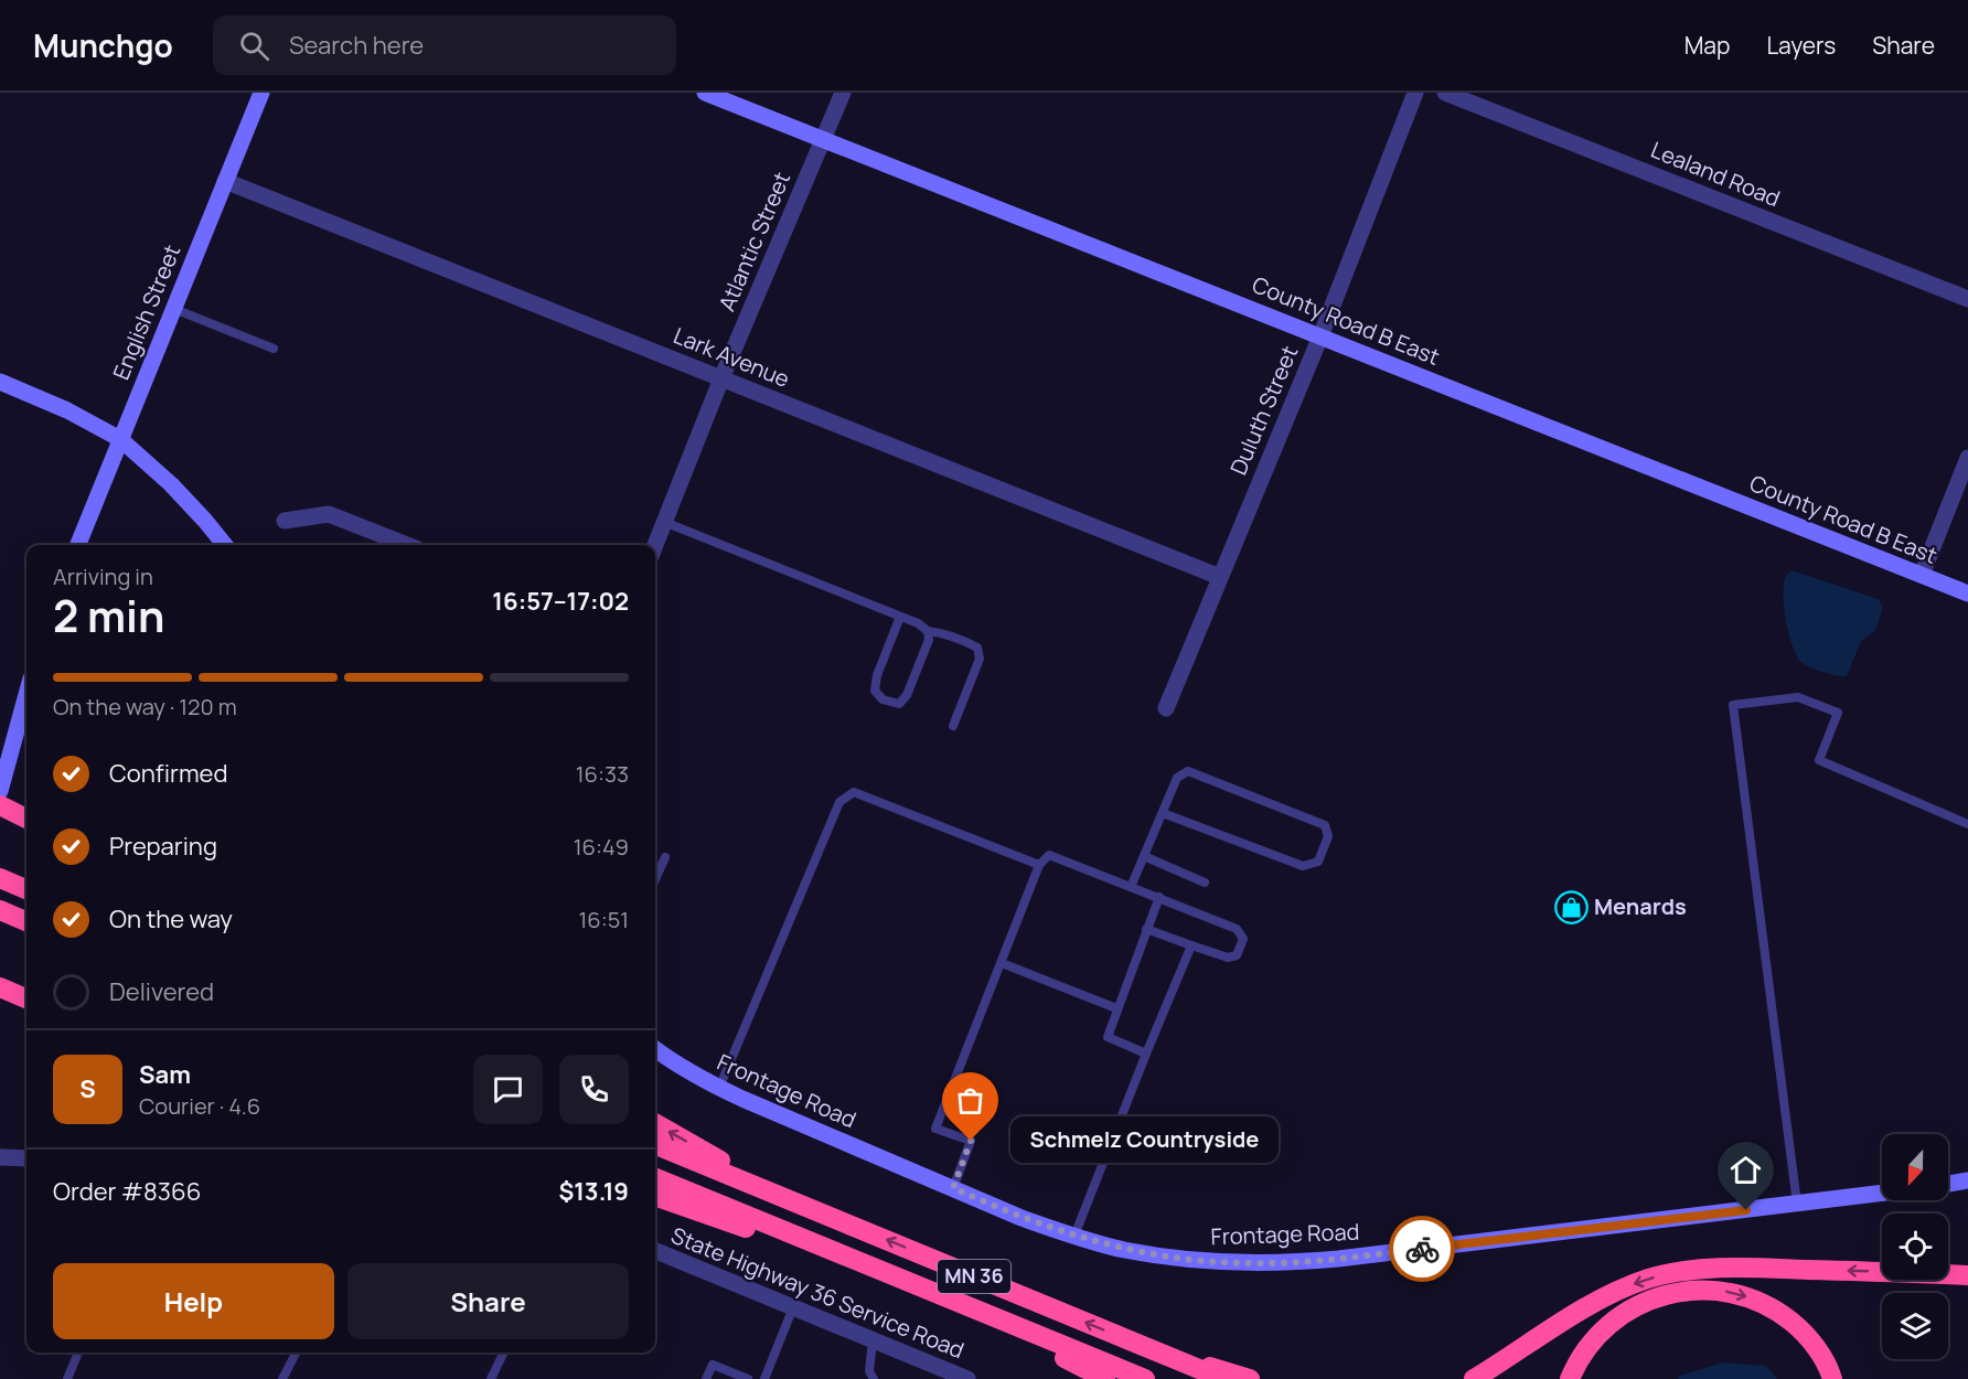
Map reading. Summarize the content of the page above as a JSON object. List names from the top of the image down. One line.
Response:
{"streets":{"highway":["MN 36"],"street":["Lealand Road","Atlantic Street","English Street","County Road B East","Lark Avenue","Duluth Street","Frontage Road","State Highway 36 Service Road"]},"crossings":[["Atlantic Street","County Road B East"],["Atlantic Street","Lark Avenue"],["English Street","Lark Avenue"],["County Road B East","Duluth Street"],["Lark Avenue","Duluth Street"]],"places":{"shop":["Menards"],"other":["Schmelz Countryside"]},"north":"bottom","page":{"header":"Munchgo","search":"Search here","nav":["Map","Layers","Share"],"heading":["2 min","Arriving in","16:57–17:02"],"panel":["Sam","Courier · 4.6","Order #8366","$13.19"],"bar":"On the way · 120 m","list":[["Confirmed","16:33"],["Preparing","16:49"],["On the way","16:51"],"Delivered"],"round":"S","bubble":"Schmelz Countryside","buttons":["Help","Share"]}}
